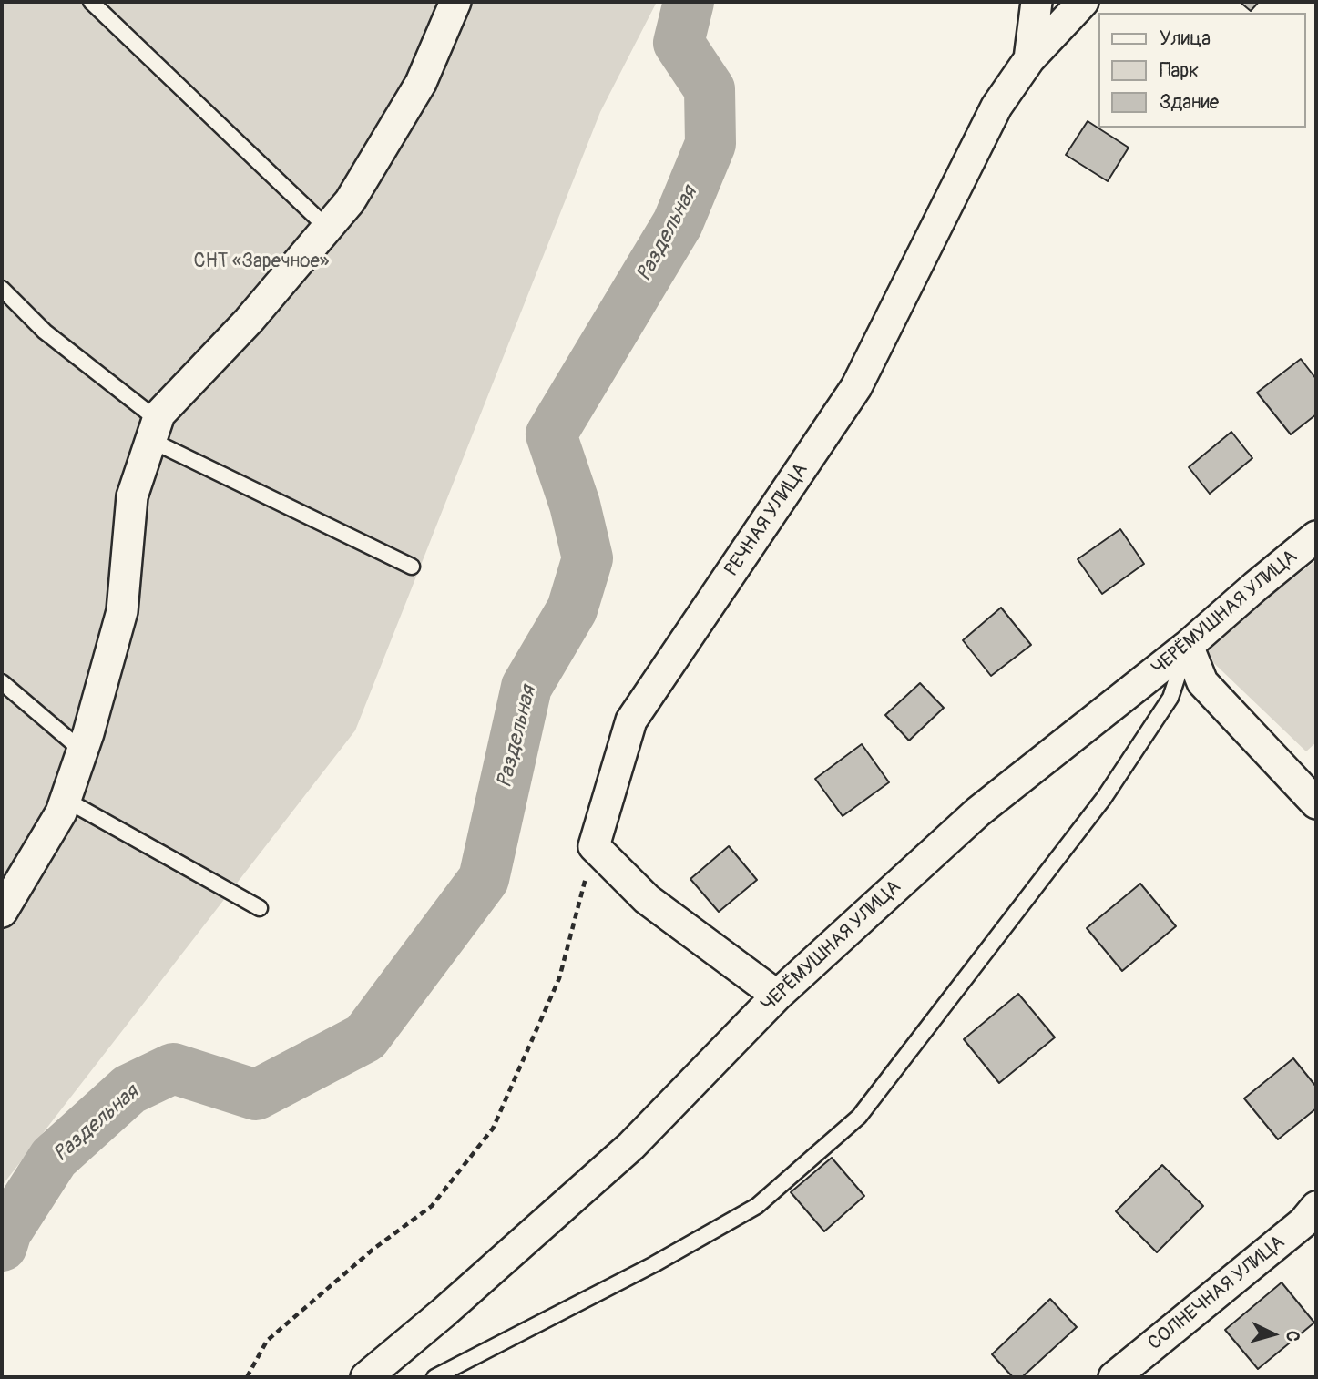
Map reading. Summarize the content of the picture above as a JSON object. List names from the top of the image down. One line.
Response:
{"streets":{"street":["РЕЧНАЯ УЛИЦА","ЧЕРЁМУШНАЯ УЛИЦА","СОЛНЕЧНАЯ УЛИЦА"]},"water":["Раздельная"],"parks":["СНТ «Заречное»"],"legend":["Улица","Парк","Здание"],"north":"right"}
